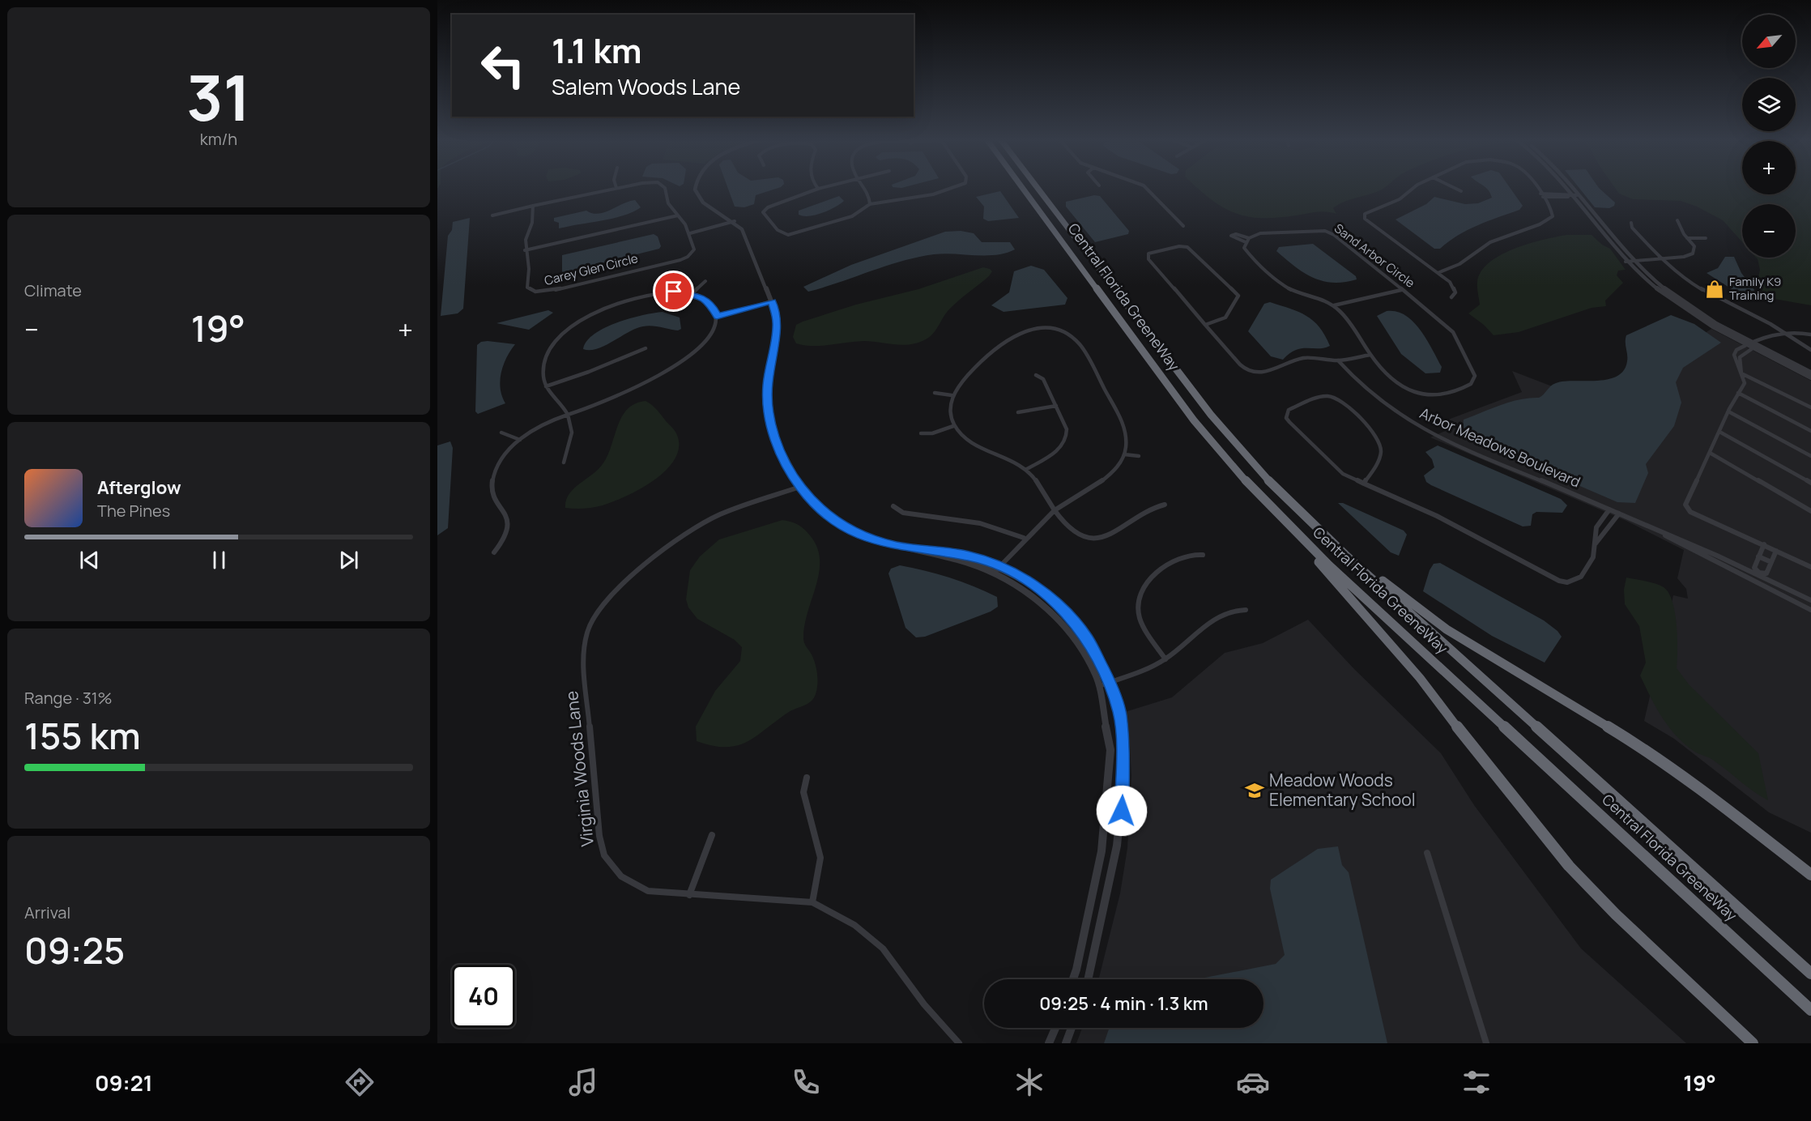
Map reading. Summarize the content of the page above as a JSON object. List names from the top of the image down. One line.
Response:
{"streets":{"highway":["Central Florida GreeneWay"],"street":["Sand Arbor Circle","Carey Glen Circle","Arbor Meadows Boulevard","Virginia Woods Lane"]},"places":{"shop":["Family K9 Training"],"school or university":["Meadow Woods Elementary School"]},"north":"bottom left","page":{"tile":[["31","km/h"],"Climate",["Range · 31%","155 km"],["Arrival","09:25"]],"map_buttons":["+","−"],"turn":["1.1 km","Salem Woods Lane"],"heat":["−","19°","+"],"song":["Afterglow","The Pines"],"limit":"40","trip":"09:25 · 4 min · 1.3 km","tabs":["09:21","19°"]}}
